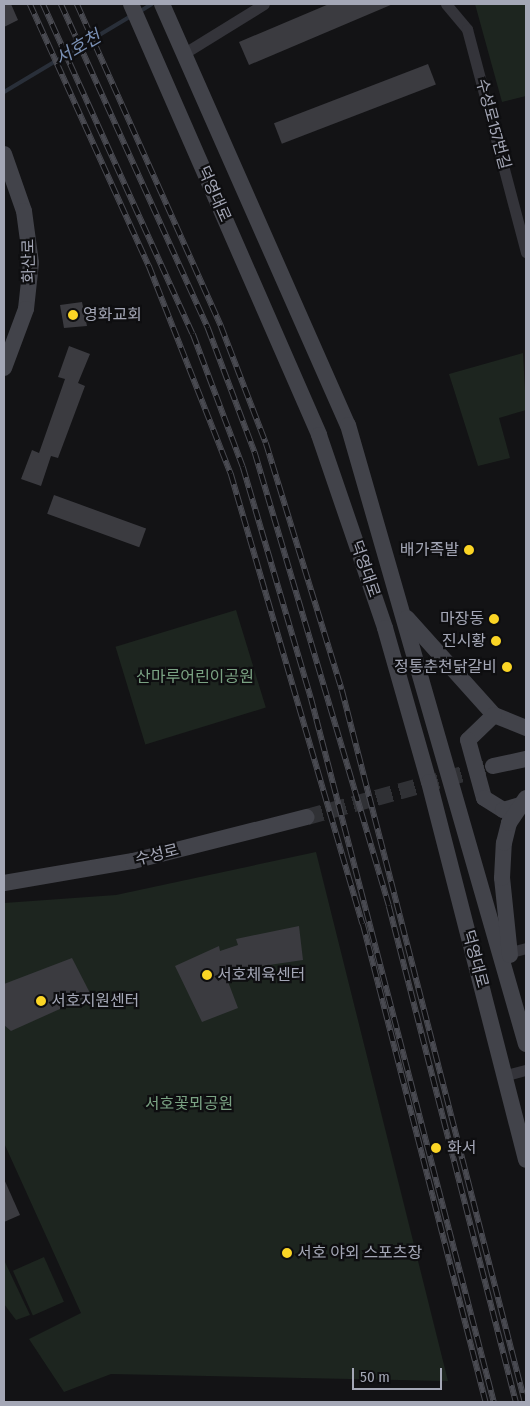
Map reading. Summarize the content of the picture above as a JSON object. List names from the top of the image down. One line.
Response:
{"streets":{"main road":["덕영대로","화산로","수성로"],"street":["수성로157번길"]},"water":["서호천"],"parks":["산마루어린이공원","서호꽃뫼공원"],"places":["영화교회","배가족발","마장동","진시황","정통춘천닭갈비","서호체육센터","서호지원센터","화서","서호 야외 스포츠장"],"scale_bar":"50 m"}
